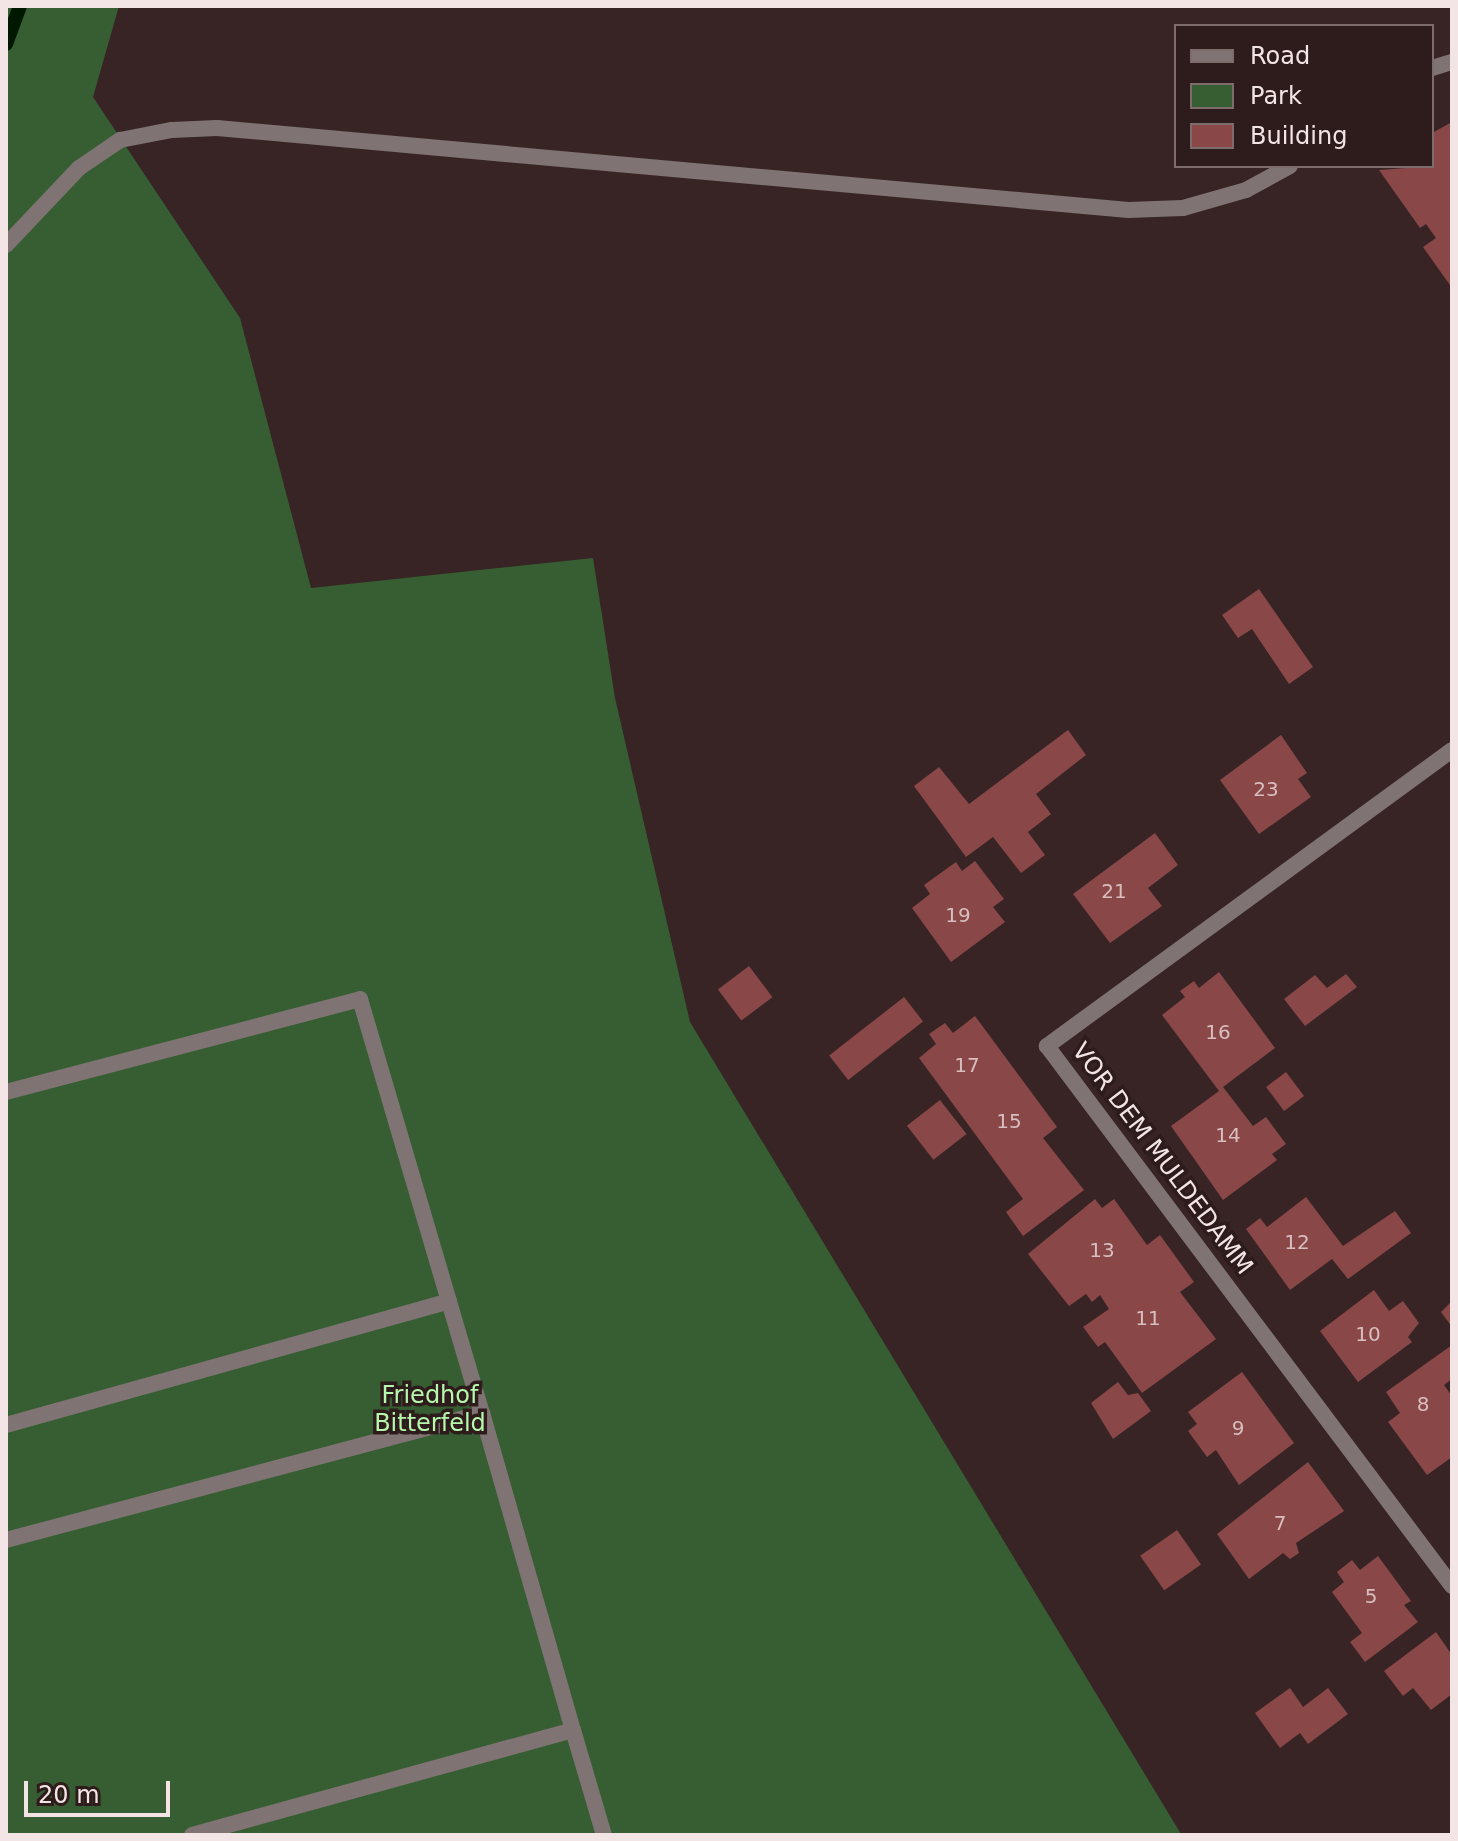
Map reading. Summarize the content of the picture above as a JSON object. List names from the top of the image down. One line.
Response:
{"streets":{"street":["VOR DEM MULDEDAMM"]},"parks":["Friedhof Bitterfeld"],"house_numbers":["23","21","19","16","17","15","14","12","13","11","10","8","9","7","5"],"legend":["Road","Park","Building"],"scale_bar":"20 m"}
